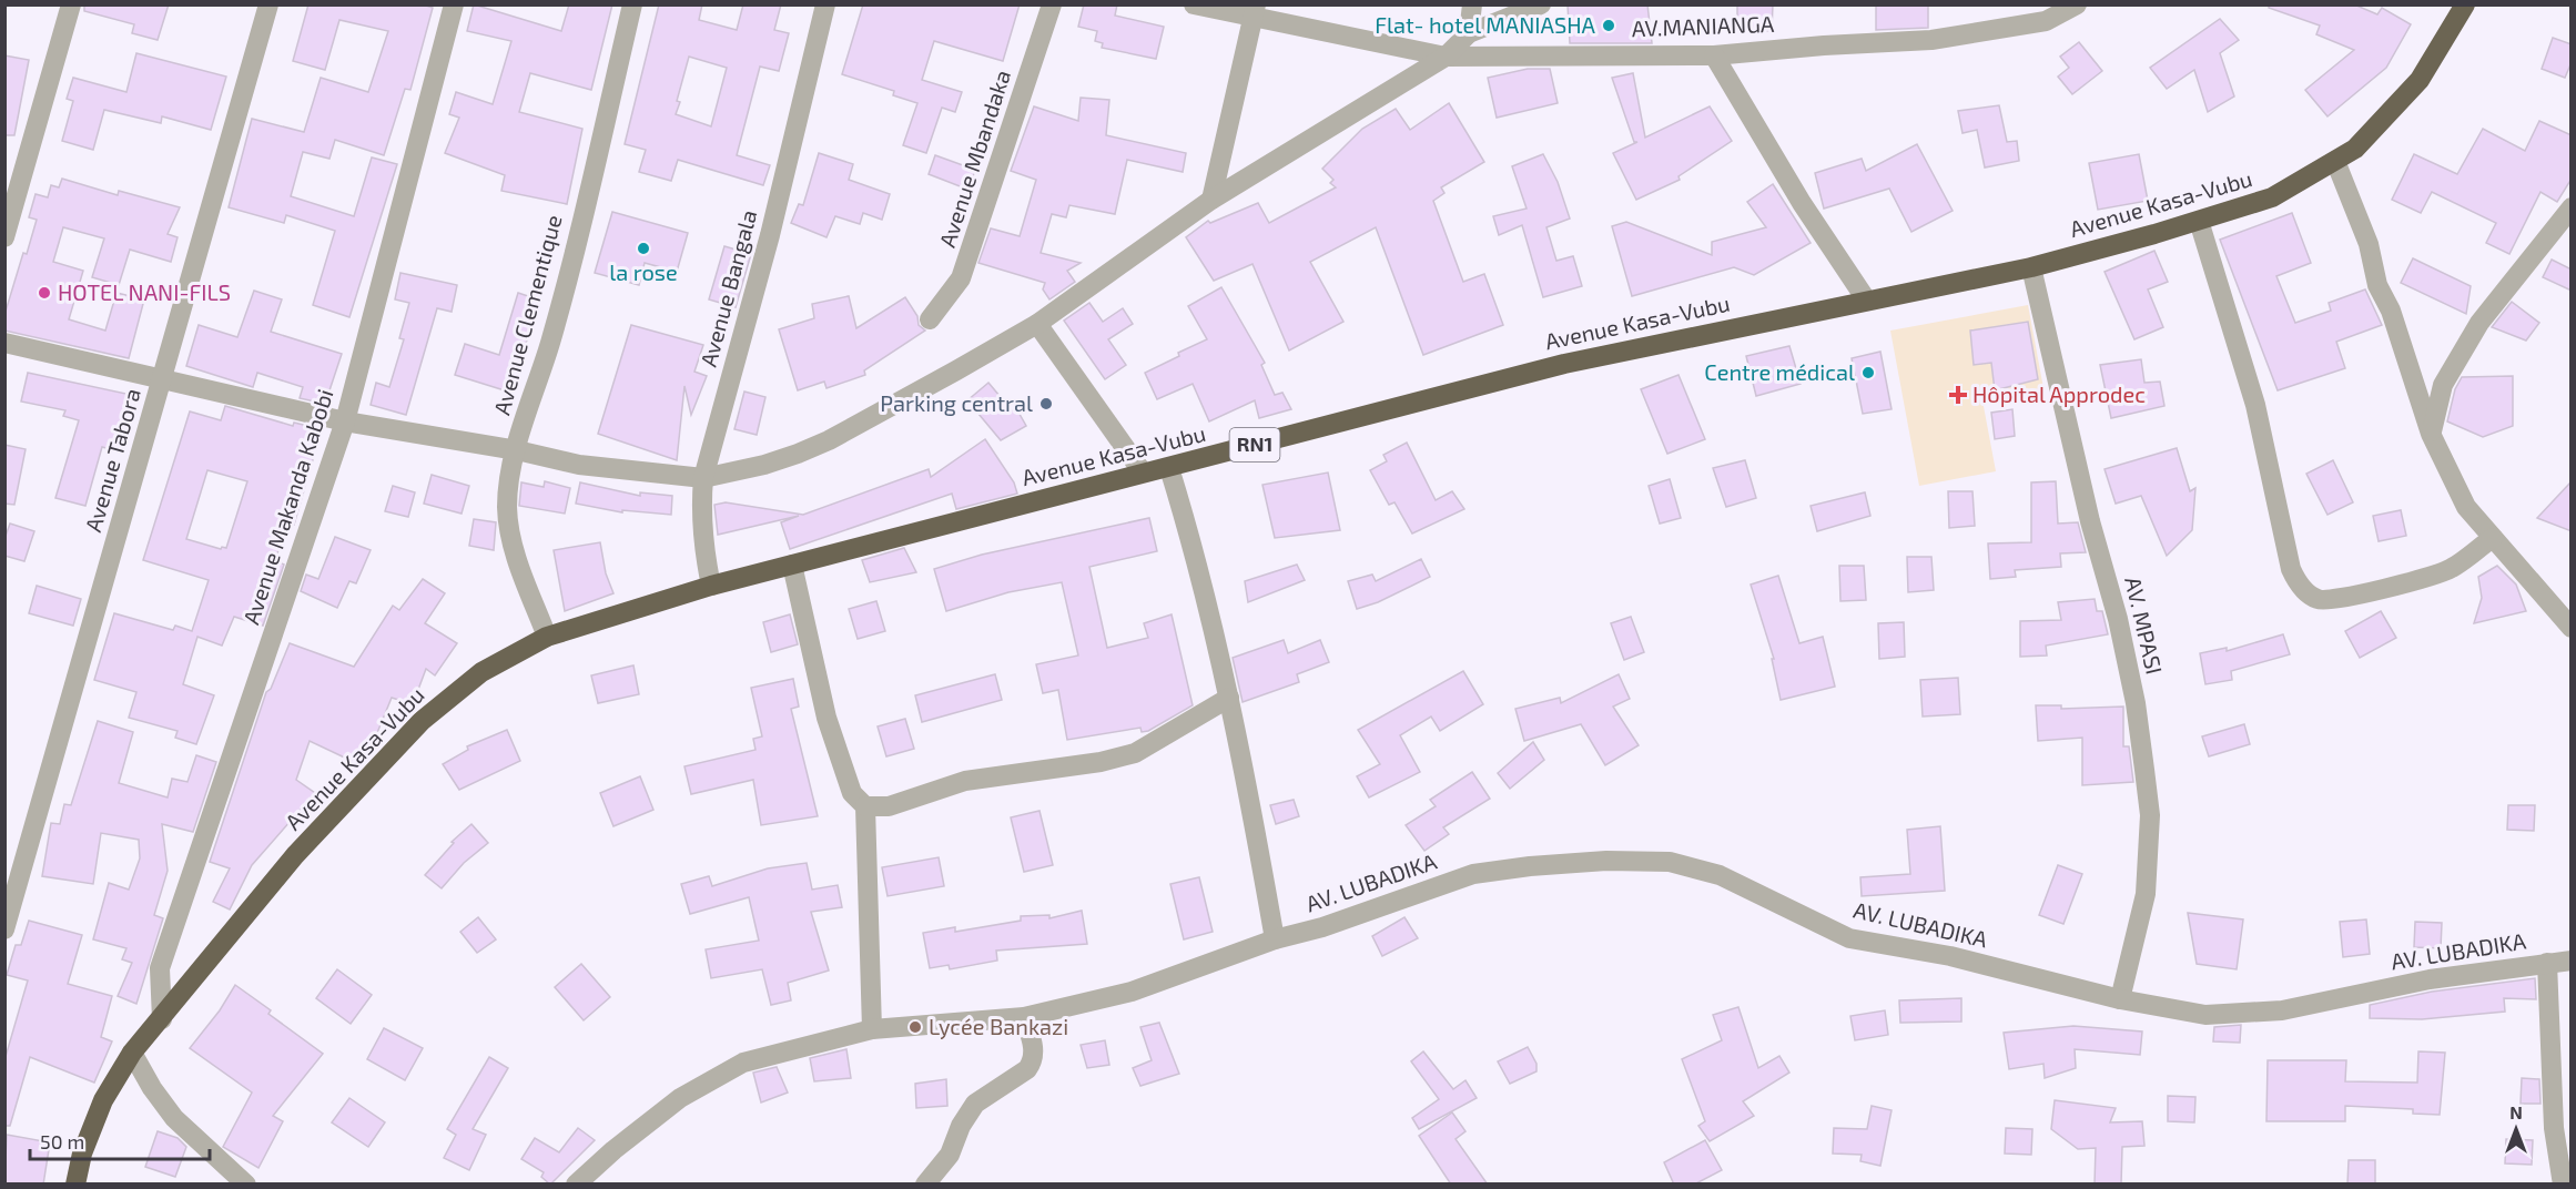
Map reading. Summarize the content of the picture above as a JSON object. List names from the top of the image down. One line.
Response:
{"streets":{"highway":["Avenue Kasa-Vubu","RN1"],"street":["AV.MANIANGA","Avenue Mbandaka","Avenue Bangala","Avenue Clementique","Avenue Tabora","Avenue Makanda Kabobi","AV. MPASI","AV. LUBADIKA"]},"crossings":[["Avenue Kasa-Vubu","Avenue Bangala"],["Avenue Kasa-Vubu","Avenue Clementique"],["Avenue Kasa-Vubu","RN1"],["Avenue Kasa-Vubu","Avenue Makanda Kabobi"],["Avenue Kasa-Vubu","AV. MPASI"],["AV. MPASI","AV. LUBADIKA"]],"places":{"other":["Flat- hotel MANIASHA","la rose","HOTEL NANI-FILS","Centre médical","Parking central","Lycée Bankazi"],"health":["Hôpital Approdec"]},"scale_bar":"50 m","north":"top"}
